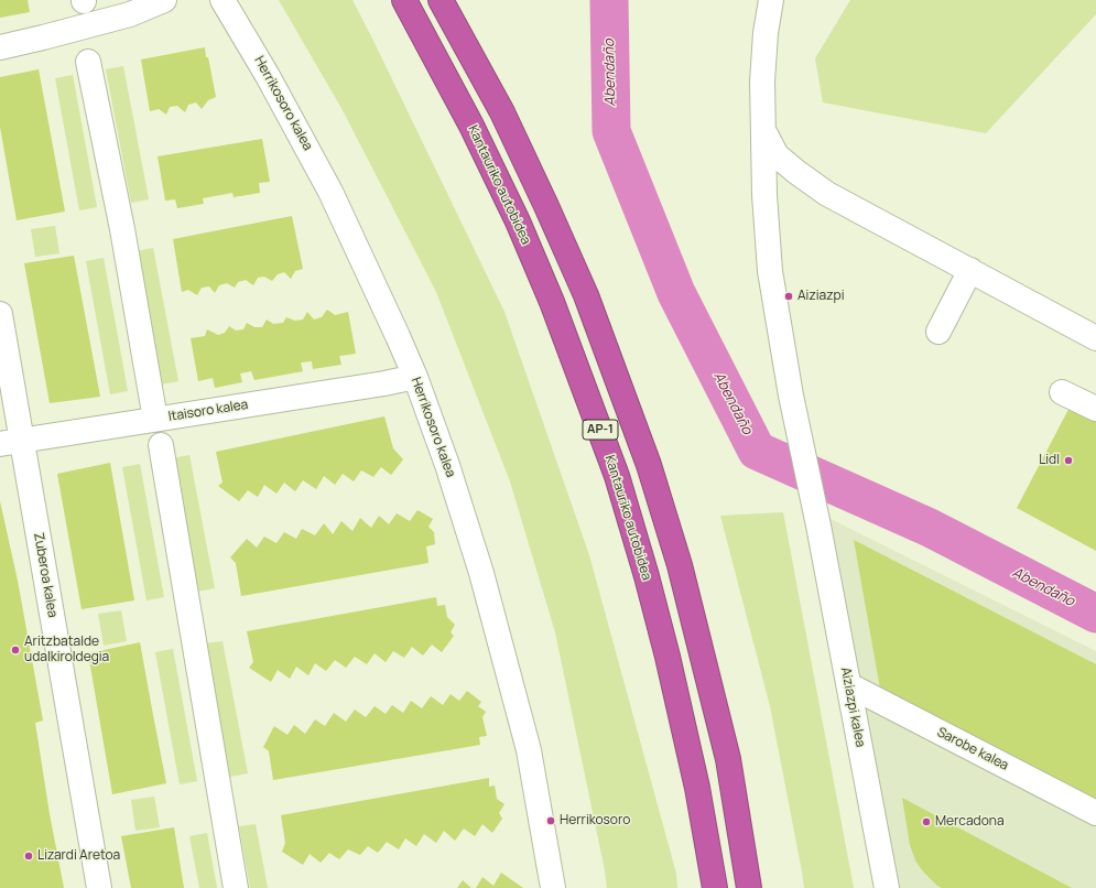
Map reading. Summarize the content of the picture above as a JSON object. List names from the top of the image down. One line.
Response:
{"streets":{"highway":["Kantauriko autobidea","AP-1"],"street":["Herrikosoro kalea","Itaisoro kalea","Zuberoa kalea","Aiziazpi kalea","Sarobe kalea"]},"crossings":[["Herrikosoro kalea","Itaisoro kalea"],["Itaisoro kalea","Zuberoa kalea"],["Aiziazpi kalea","Sarobe kalea"]],"water":["Abendaño"],"places":["Aiziazpi","Lidl","Aritzbatalde udalkiroldegia","Herrikosoro","Mercadona","Lizardi Aretoa"]}
